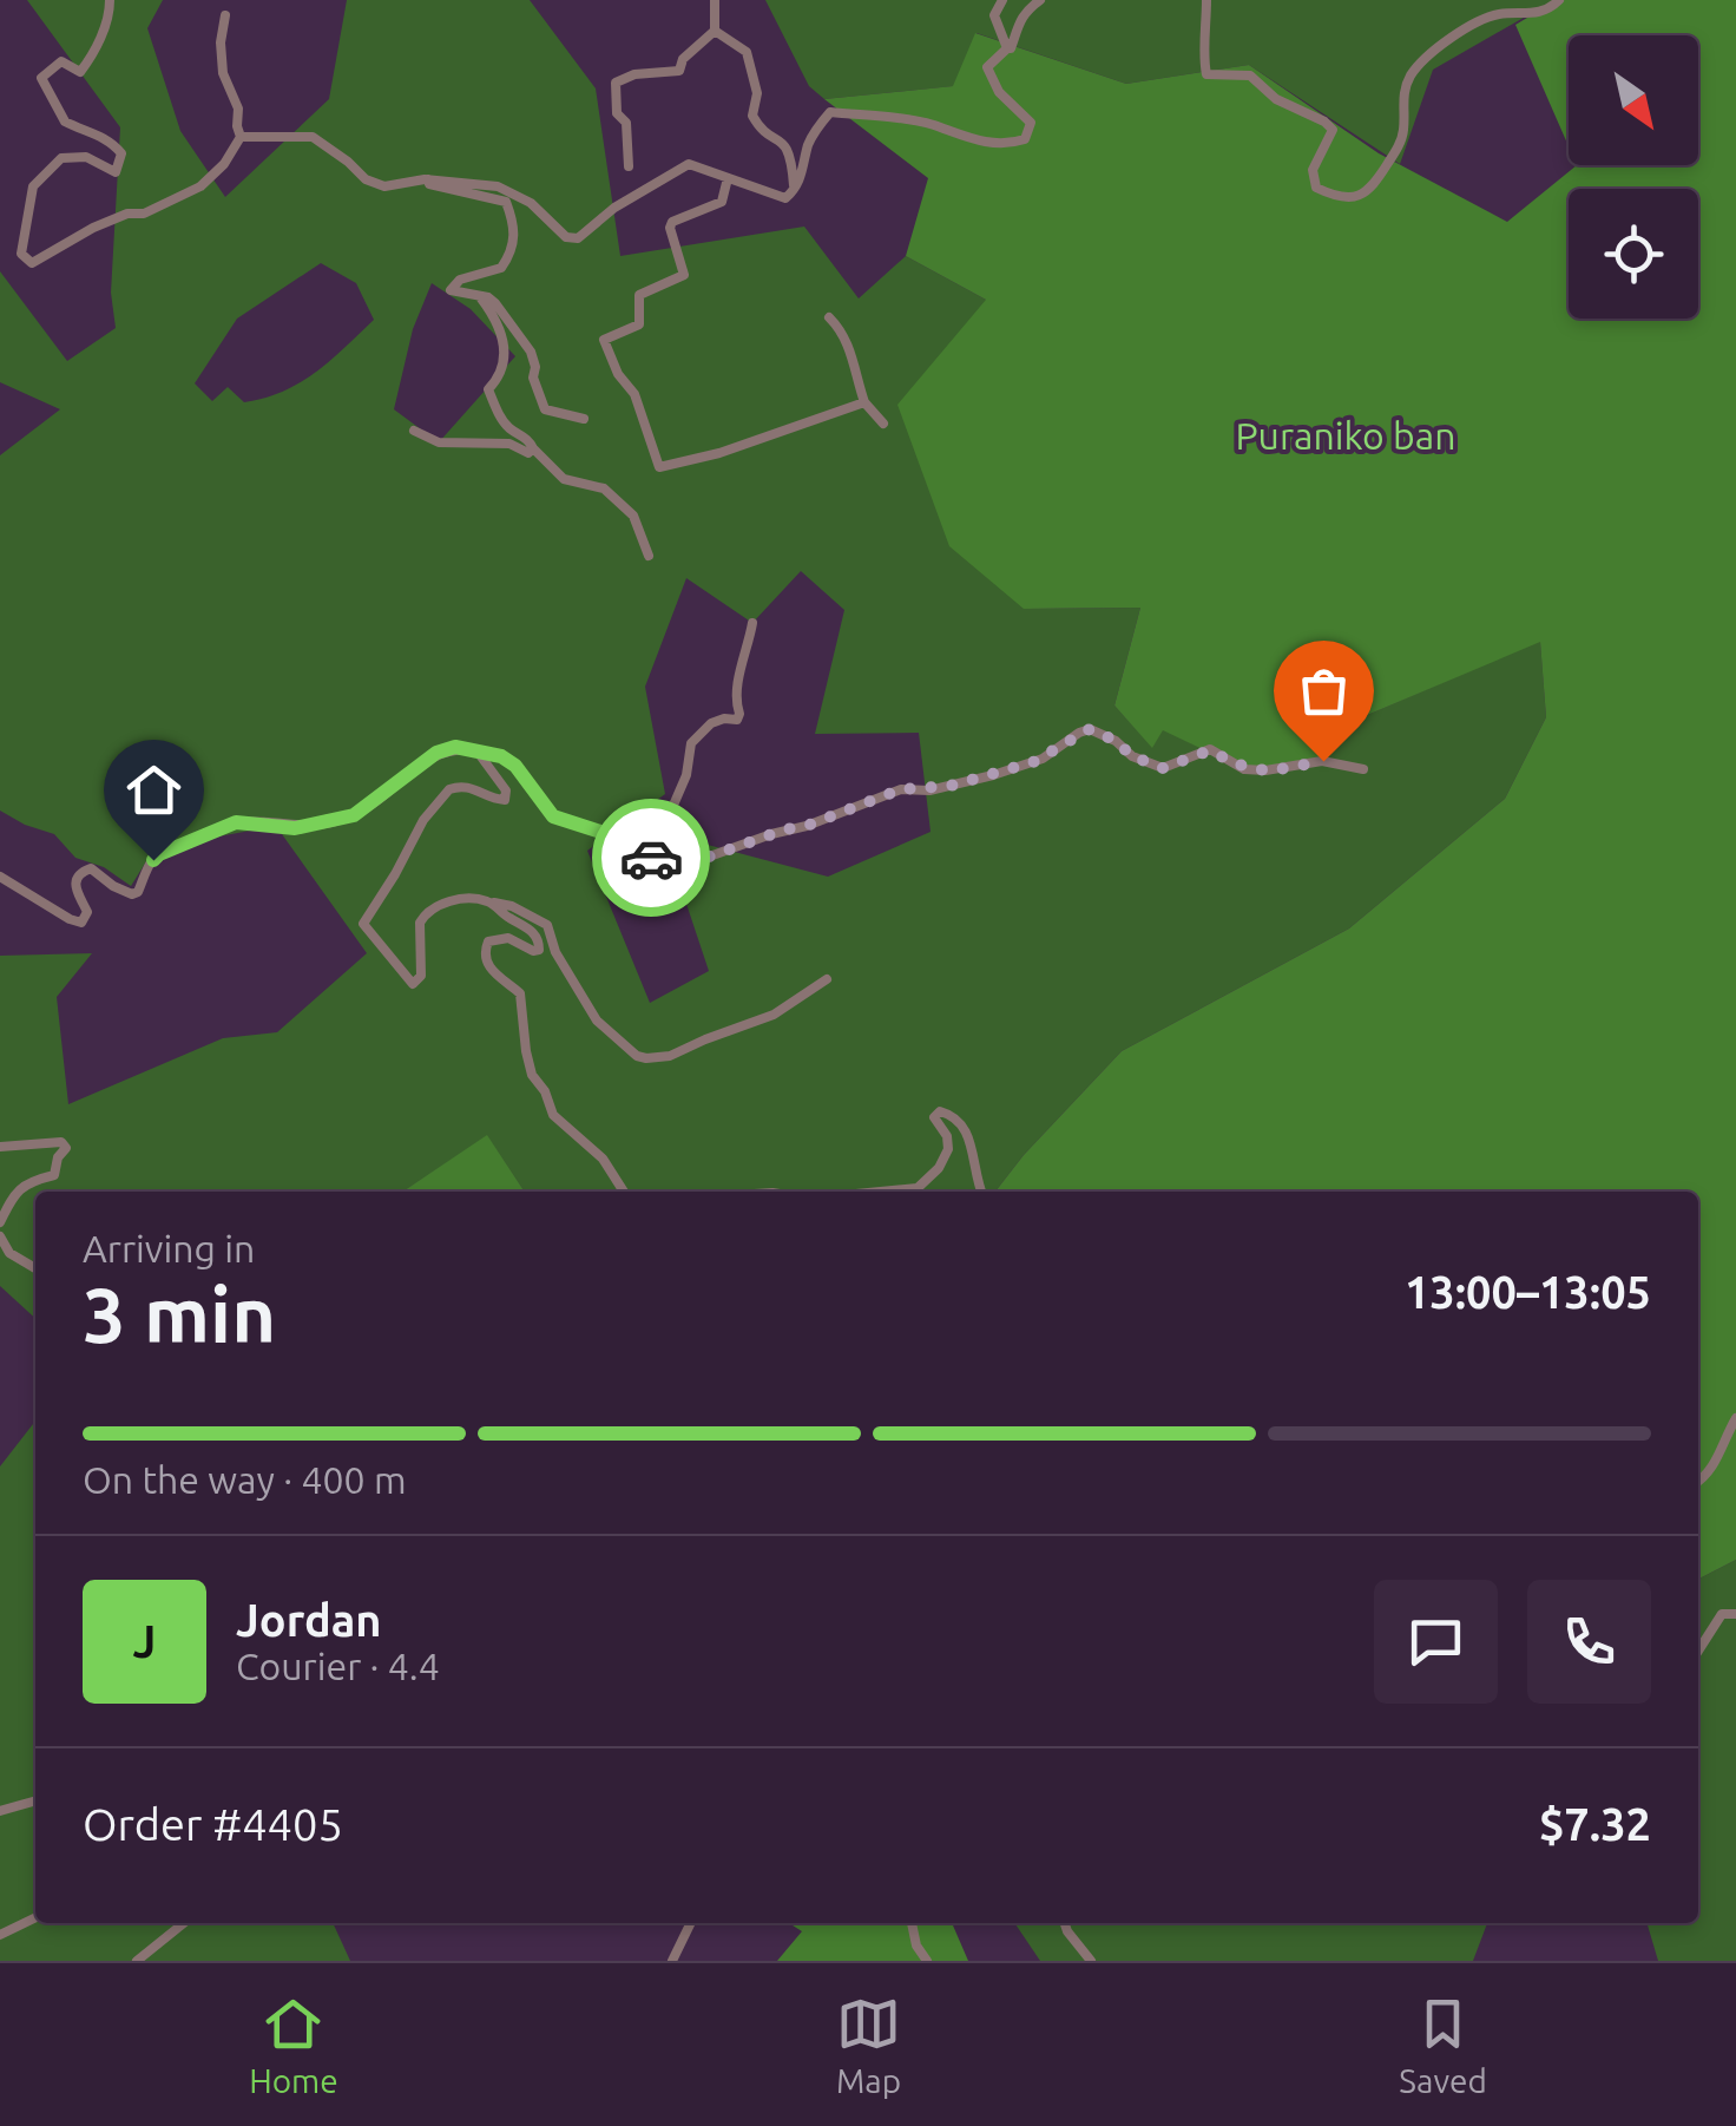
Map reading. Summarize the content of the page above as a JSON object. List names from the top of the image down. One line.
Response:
{"parks":["Puraniko ban"],"north":"bottom right","page":{"heading":["3 min","Arriving in","13:00–13:05"],"panel":["Jordan","Courier · 4.4","Order #4405","$7.32"],"bar":"On the way · 400 m","round":"J","tabs":["Home","Map","Saved"]}}
